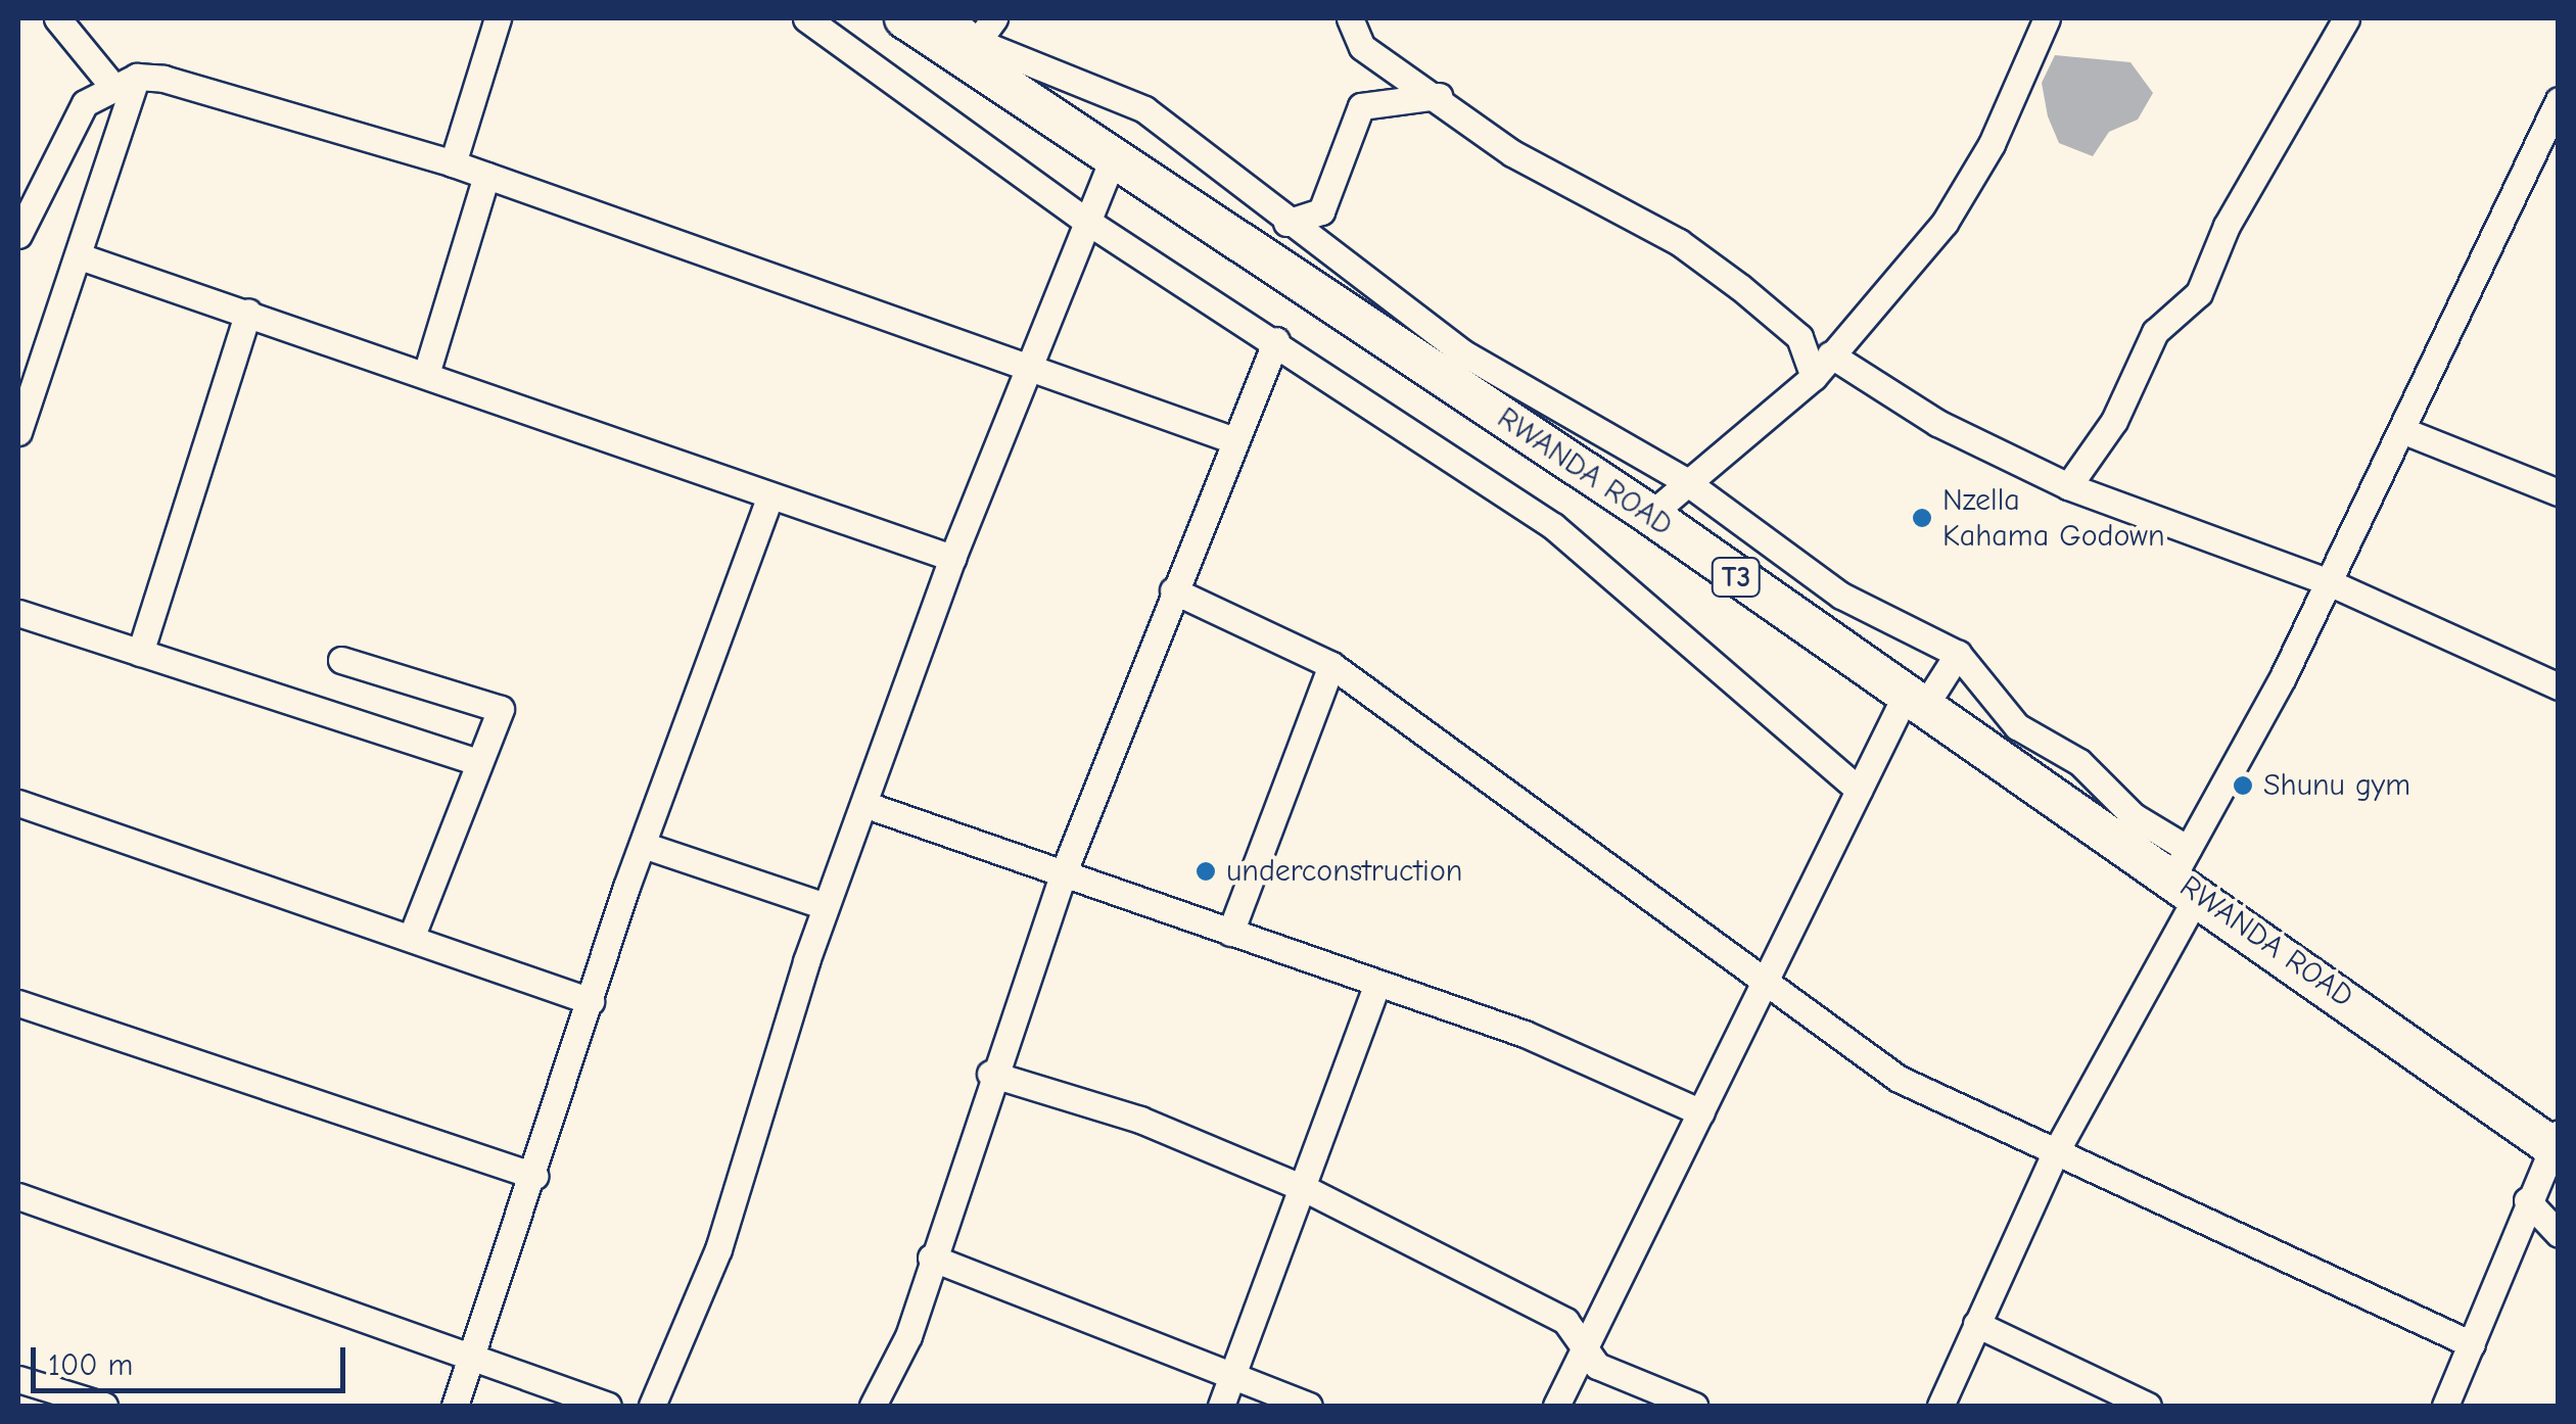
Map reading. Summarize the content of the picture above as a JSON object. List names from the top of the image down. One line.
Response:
{"streets":{"highway":["RWANDA ROAD","T3"]},"places":["Nzella Kahama Godown","Shunu gym","underconstruction"],"scale_bar":"100 m"}
